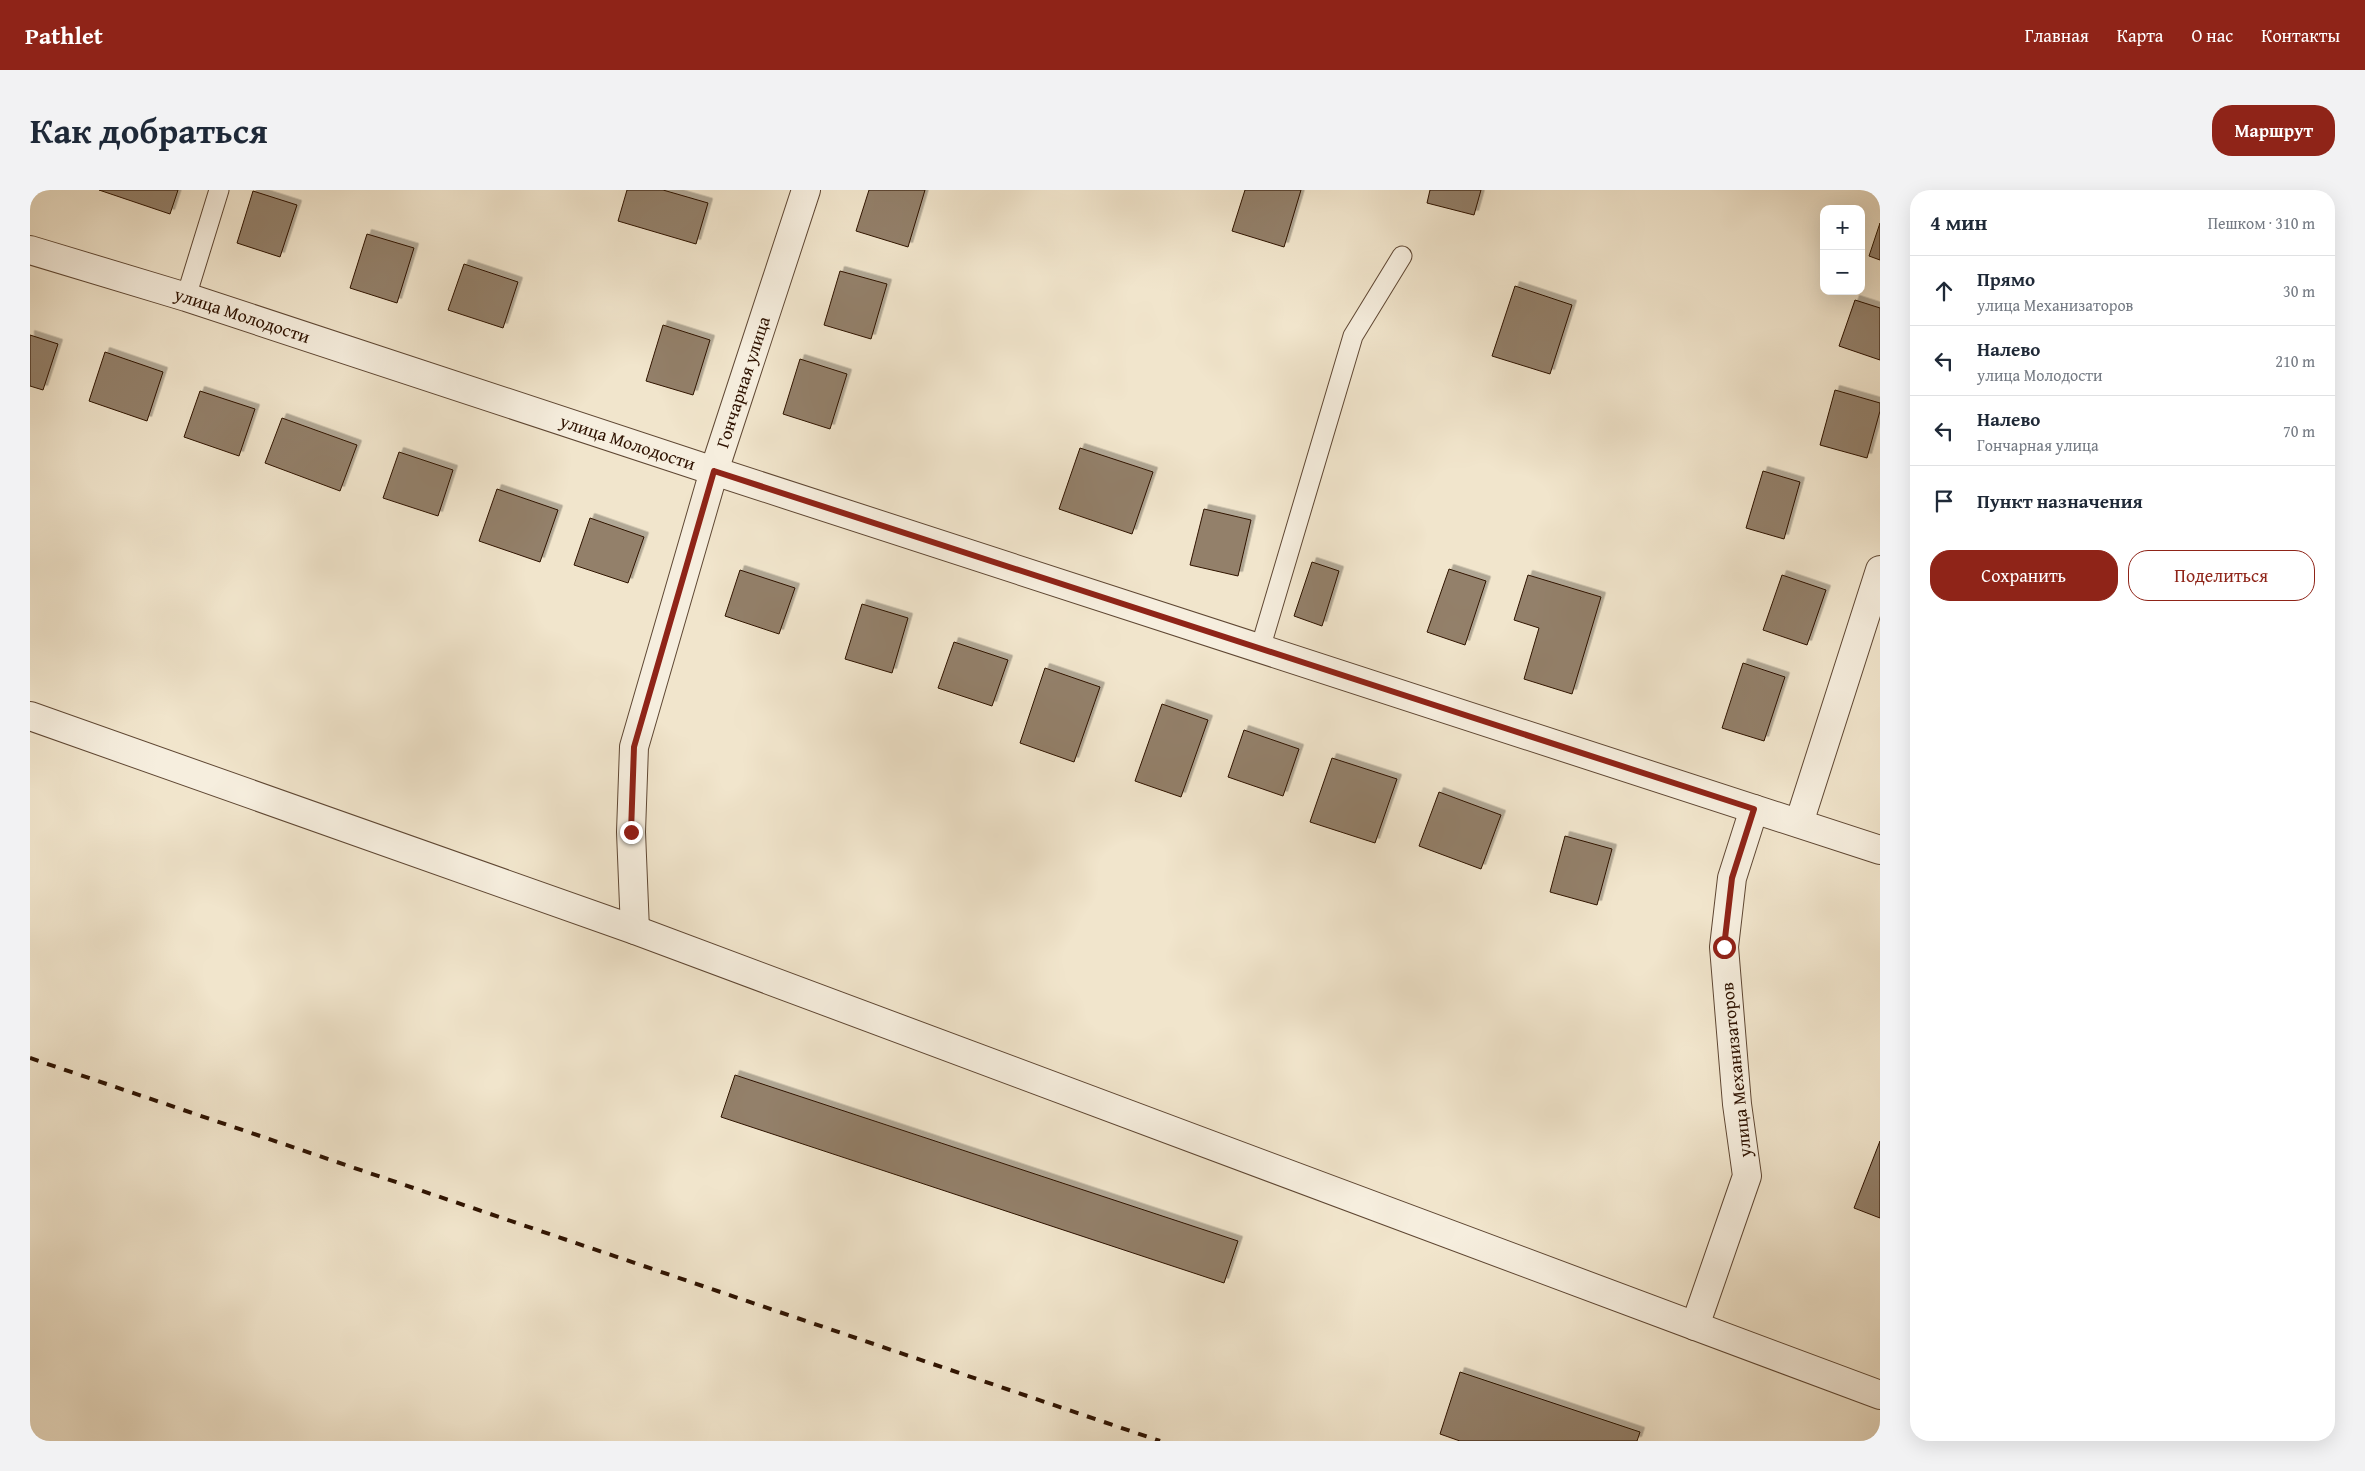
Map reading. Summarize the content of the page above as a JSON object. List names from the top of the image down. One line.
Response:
{"streets":{"street":["улица Молодости","Гончарная улица","улица Механизаторов"]},"crossings":[["улица Молодости","Гончарная улица"],["улица Молодости","улица Механизаторов"]],"page":{"header":"Pathlet","nav":["Главная","Карта","О нас","Контакты"],"title":"Как добраться","buttons":["Маршрут",["Сохранить","Поделиться"]],"heading":["4 мин","Пешком · 310 m"],"map_buttons":["+","−"],"list":[["Прямо","улица Механизаторов","30 m"],["Налево","улица Молодости","210 m"],["Налево","Гончарная улица","70 m"],"Пункт назначения"]}}
